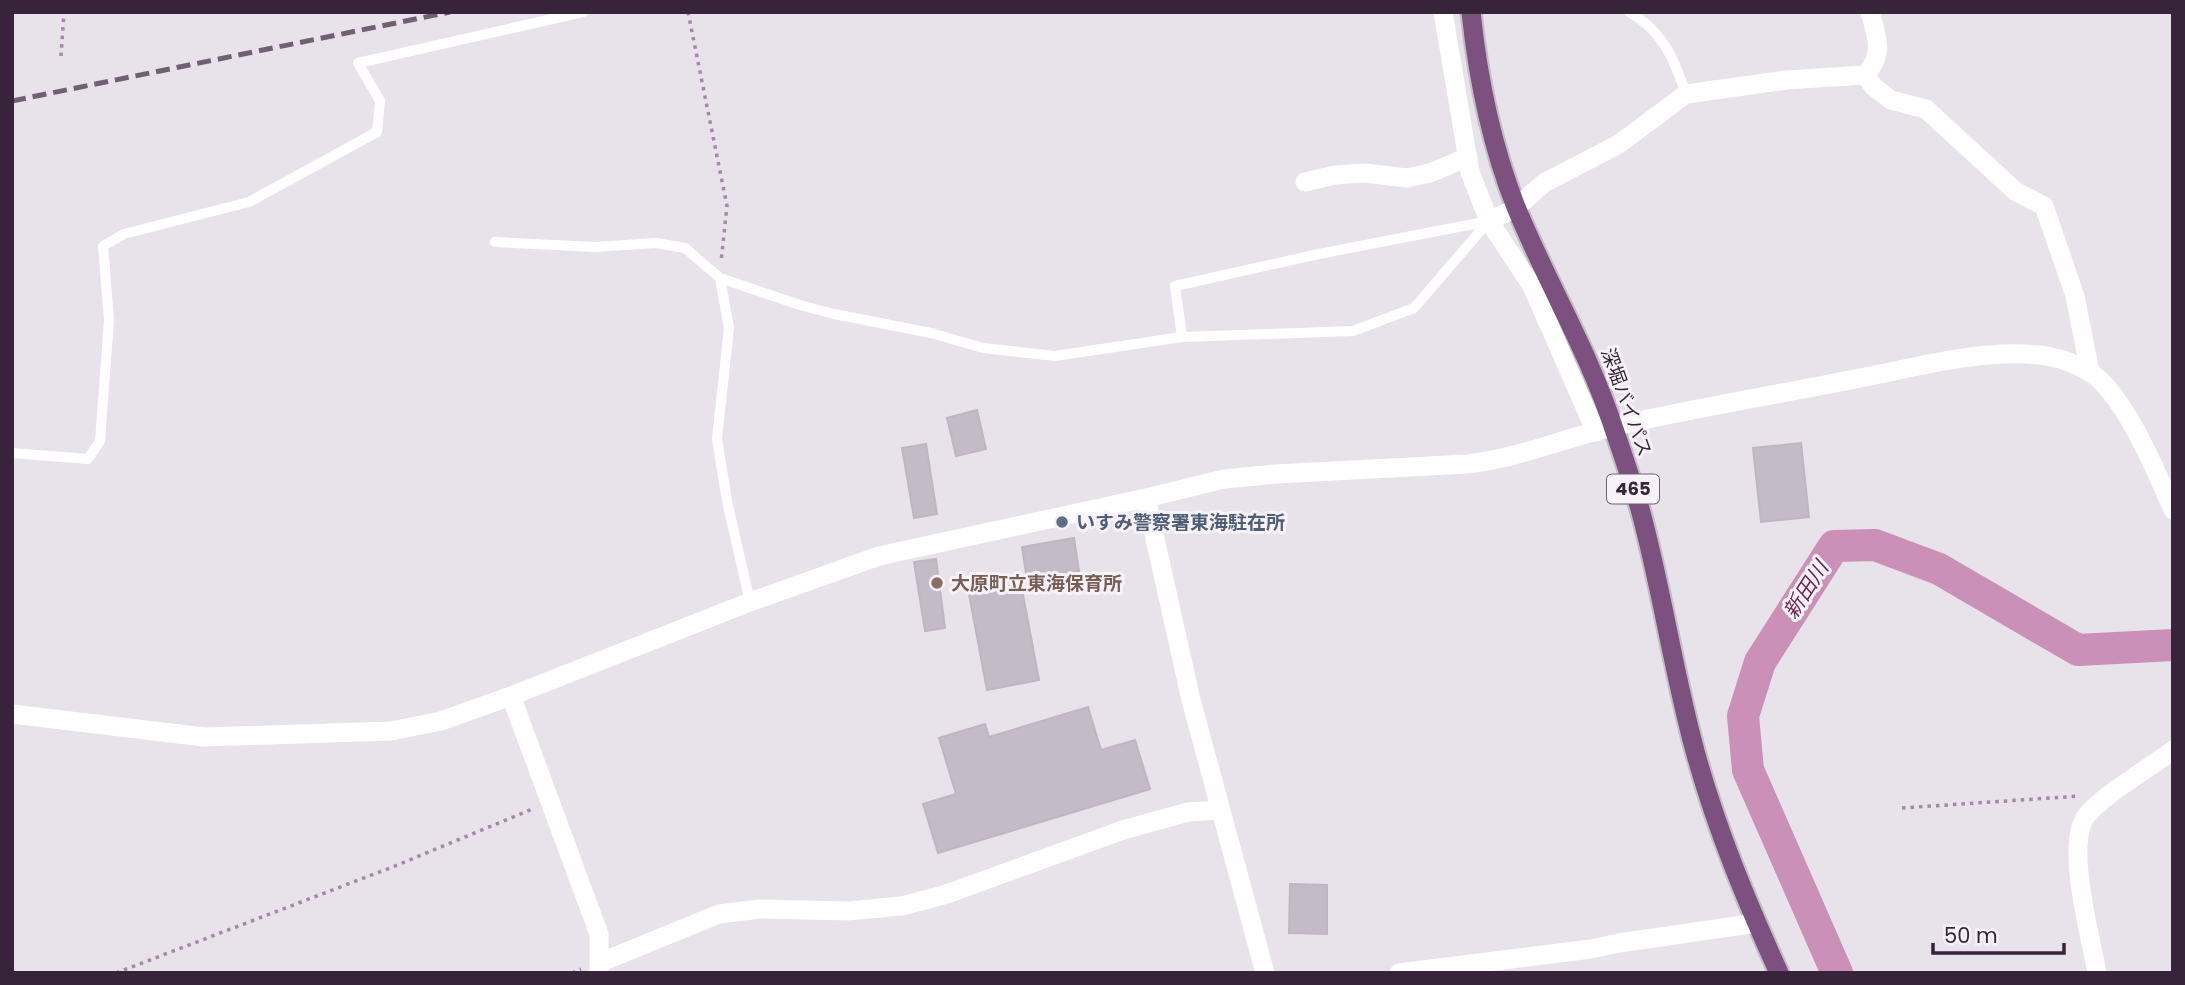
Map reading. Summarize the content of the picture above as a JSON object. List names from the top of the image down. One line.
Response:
{"streets":{"highway":["深堀バイパス","465"]},"water":["新田川"],"places":["いすみ警察署東海駐在所","大原町立東海保育所"],"scale_bar":"50 m"}
